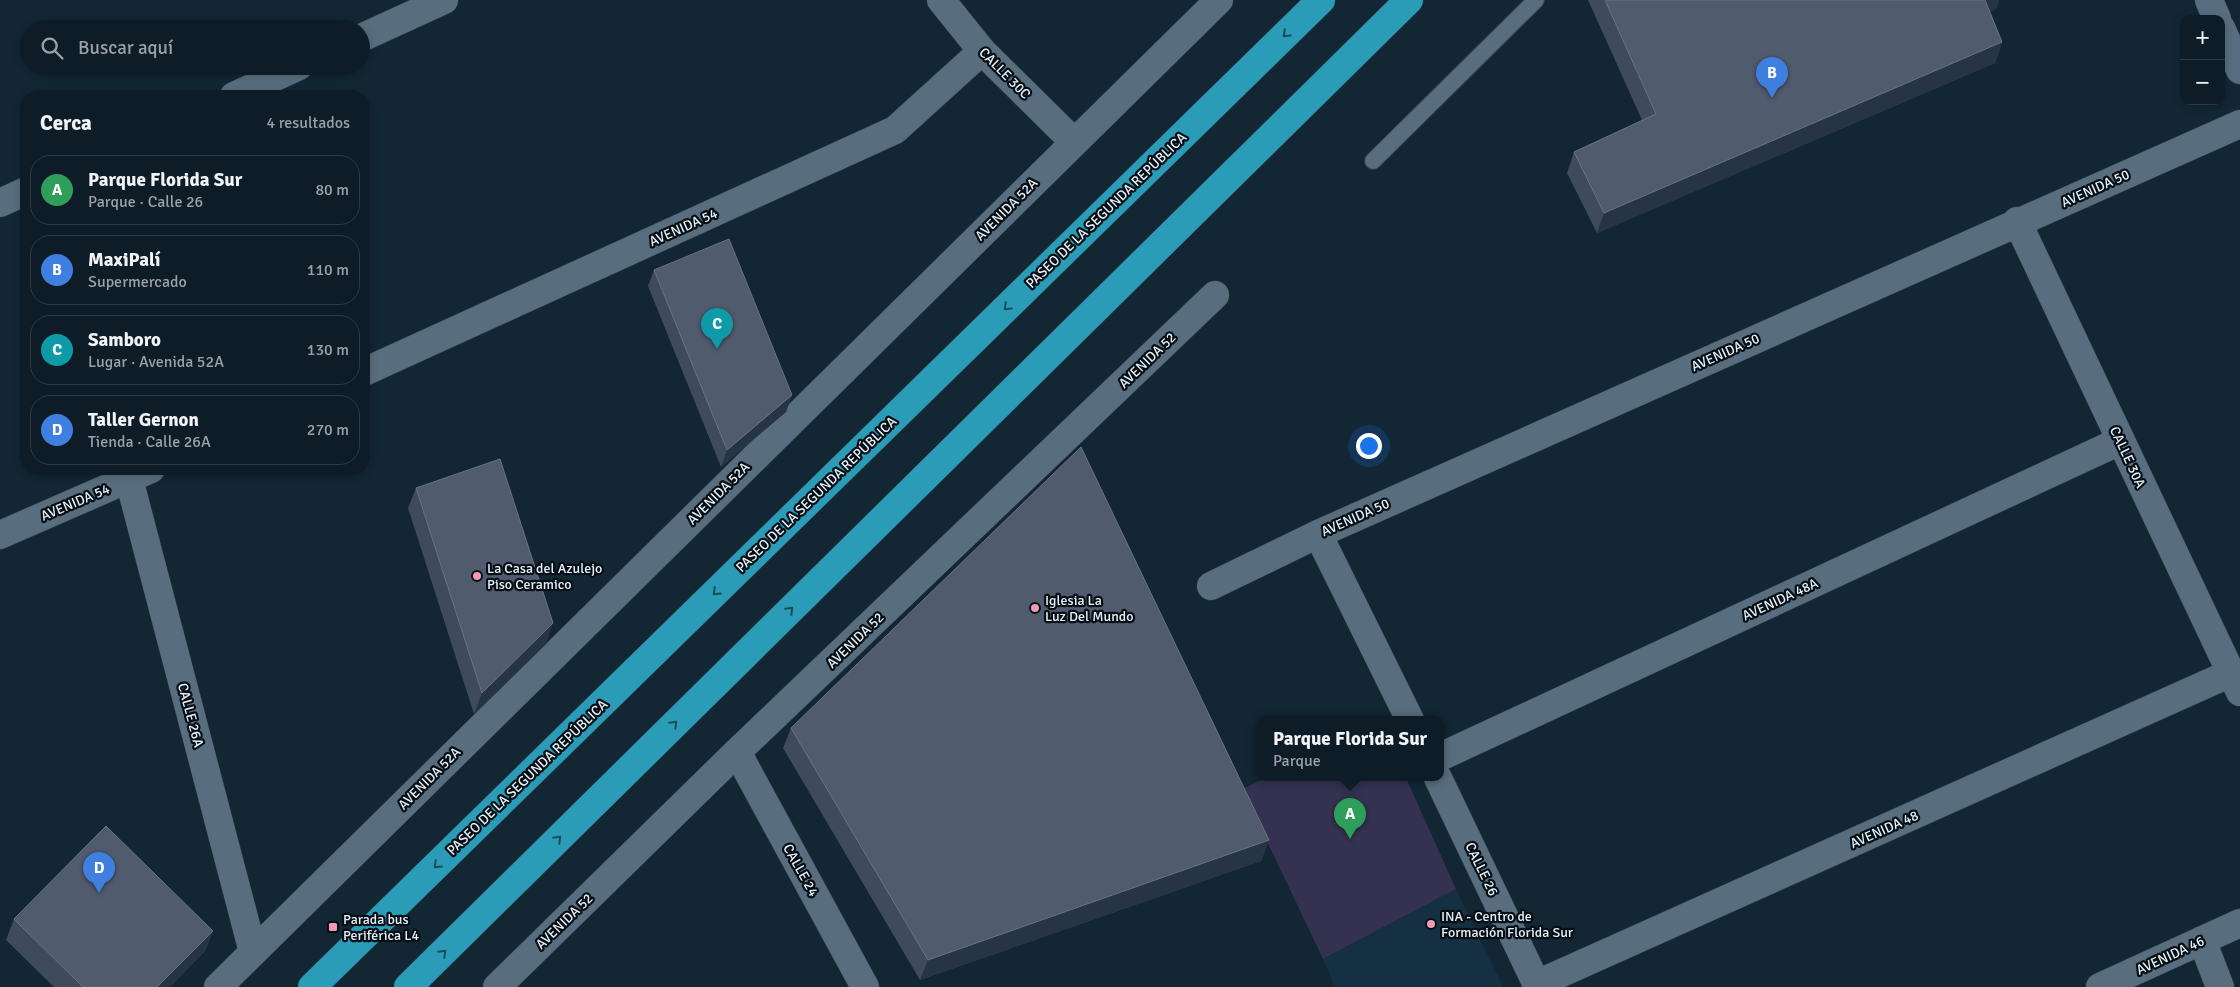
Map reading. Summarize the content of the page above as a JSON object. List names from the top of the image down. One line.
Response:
{"streets":{"highway":["PASEO DE LA SEGUNDA REPÚBLICA"],"street":["CALLE 30C","AVENIDA 50","AVENIDA 52A","AVENIDA 54","AVENIDA 52","CALLE 30A","AVENIDA 48A","CALLE 26A","AVENIDA 48","CALLE 26","CALLE 24","AVENIDA 46"]},"crossings":[["CALLE 30C","AVENIDA 52A"],["CALLE 30C","AVENIDA 54"],["AVENIDA 50","CALLE 30A"],["AVENIDA 52A","CALLE 26A"],["AVENIDA 52","CALLE 24"],["CALLE 30A","AVENIDA 48A"],["CALLE 30A","AVENIDA 48"],["AVENIDA 48","CALLE 26"]],"places":{"other":["La Casa del Azulejo Piso Ceramico","Iglesia La Luz Del Mundo","INA - Centro de Formación Florida Sur"],"transit":["Parada bus Periférica L4"]},"page":{"map_buttons":["+","−"],"search":"Buscar aquí","pins":["B","C","A","D"],"heading":["Cerca","4 resultados"],"list":[{"mark":"A","name":"Parque Florida Sur","note":"Parque · Calle 26","value":"80 m"},{"mark":"B","name":"MaxiPalí","note":"Supermercado","value":"110 m"},{"mark":"C","name":"Samboro","note":"Lugar · Avenida 52A","value":"130 m"},{"mark":"D","name":"Taller Gernon","note":"Tienda · Calle 26A","value":"270 m"}],"popup":["Parque Florida Sur","Parque"]}}
